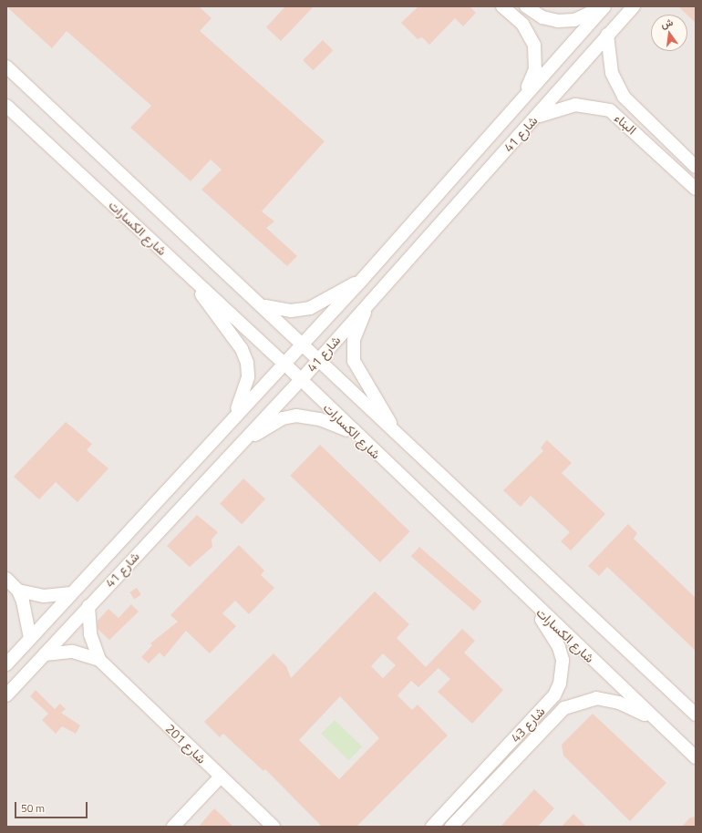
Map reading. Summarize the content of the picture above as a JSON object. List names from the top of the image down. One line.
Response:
{"streets":{"street":["البناء","شارع 41","شارع الكسارات","شارع 43","شارع 201"]},"crossings":[["البناء","شارع 41"],["شارع 41","شارع الكسارات"],["شارع 41","شارع 201"],["شارع الكسارات","شارع 43"]],"scale_bar":"50 m","north":"top"}
